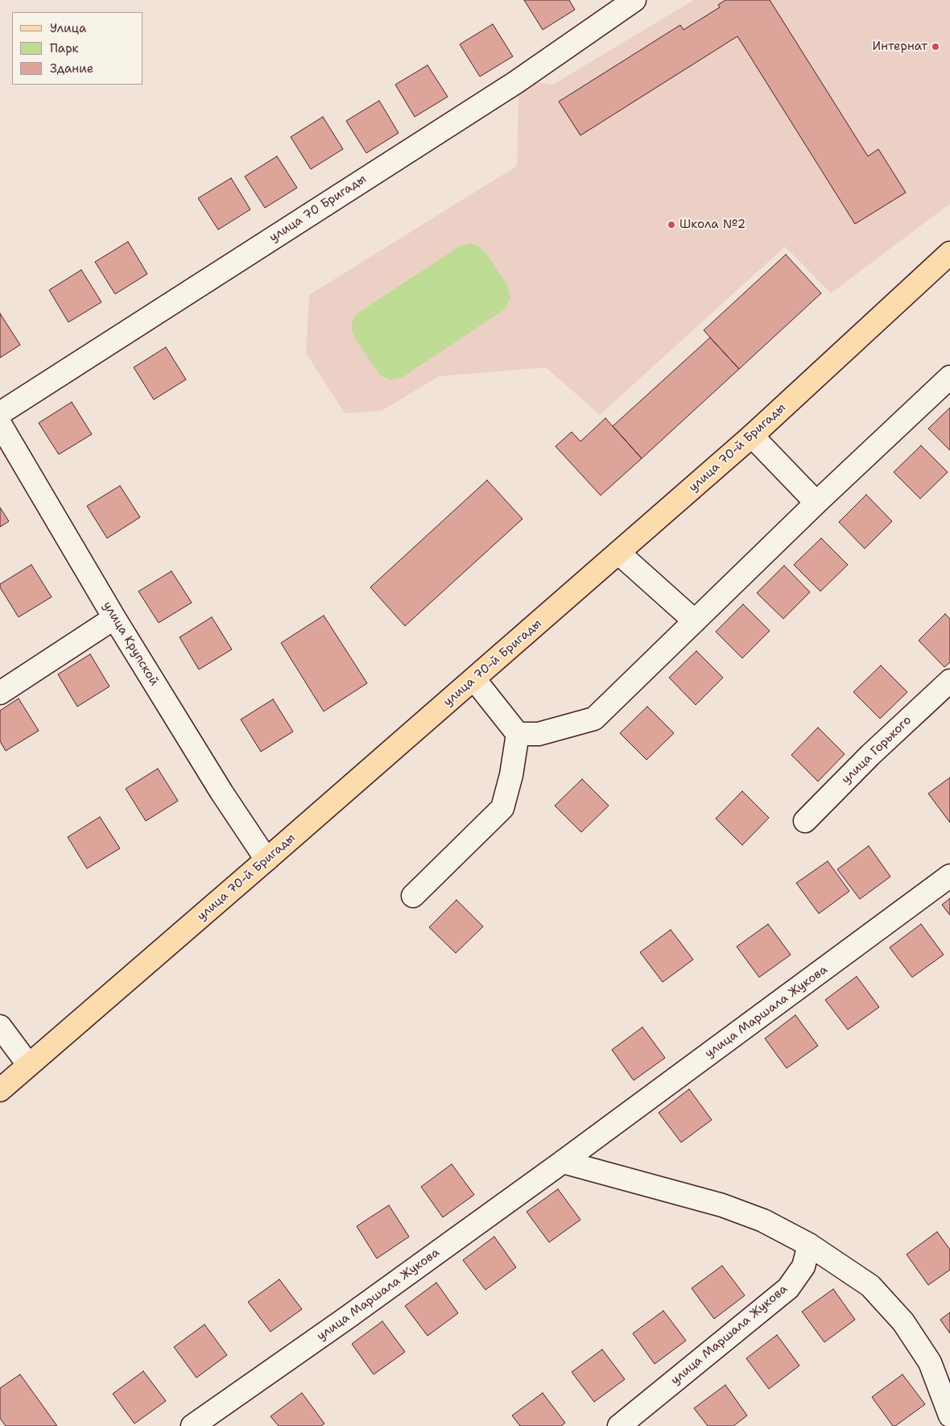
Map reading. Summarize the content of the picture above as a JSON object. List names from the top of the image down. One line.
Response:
{"streets":{"main road":["улица 70-й Бригады"],"street":["улица 70 Бригады","улица Крупской","улица Горького","улица Маршала Жукова"]},"crossings":[["улица 70 Бригады","улица Крупской"],["улица 70-й Бригады","улица Крупской"]],"places":["Интернат","Школа №2"],"legend":["Улица","Парк","Здание"]}
